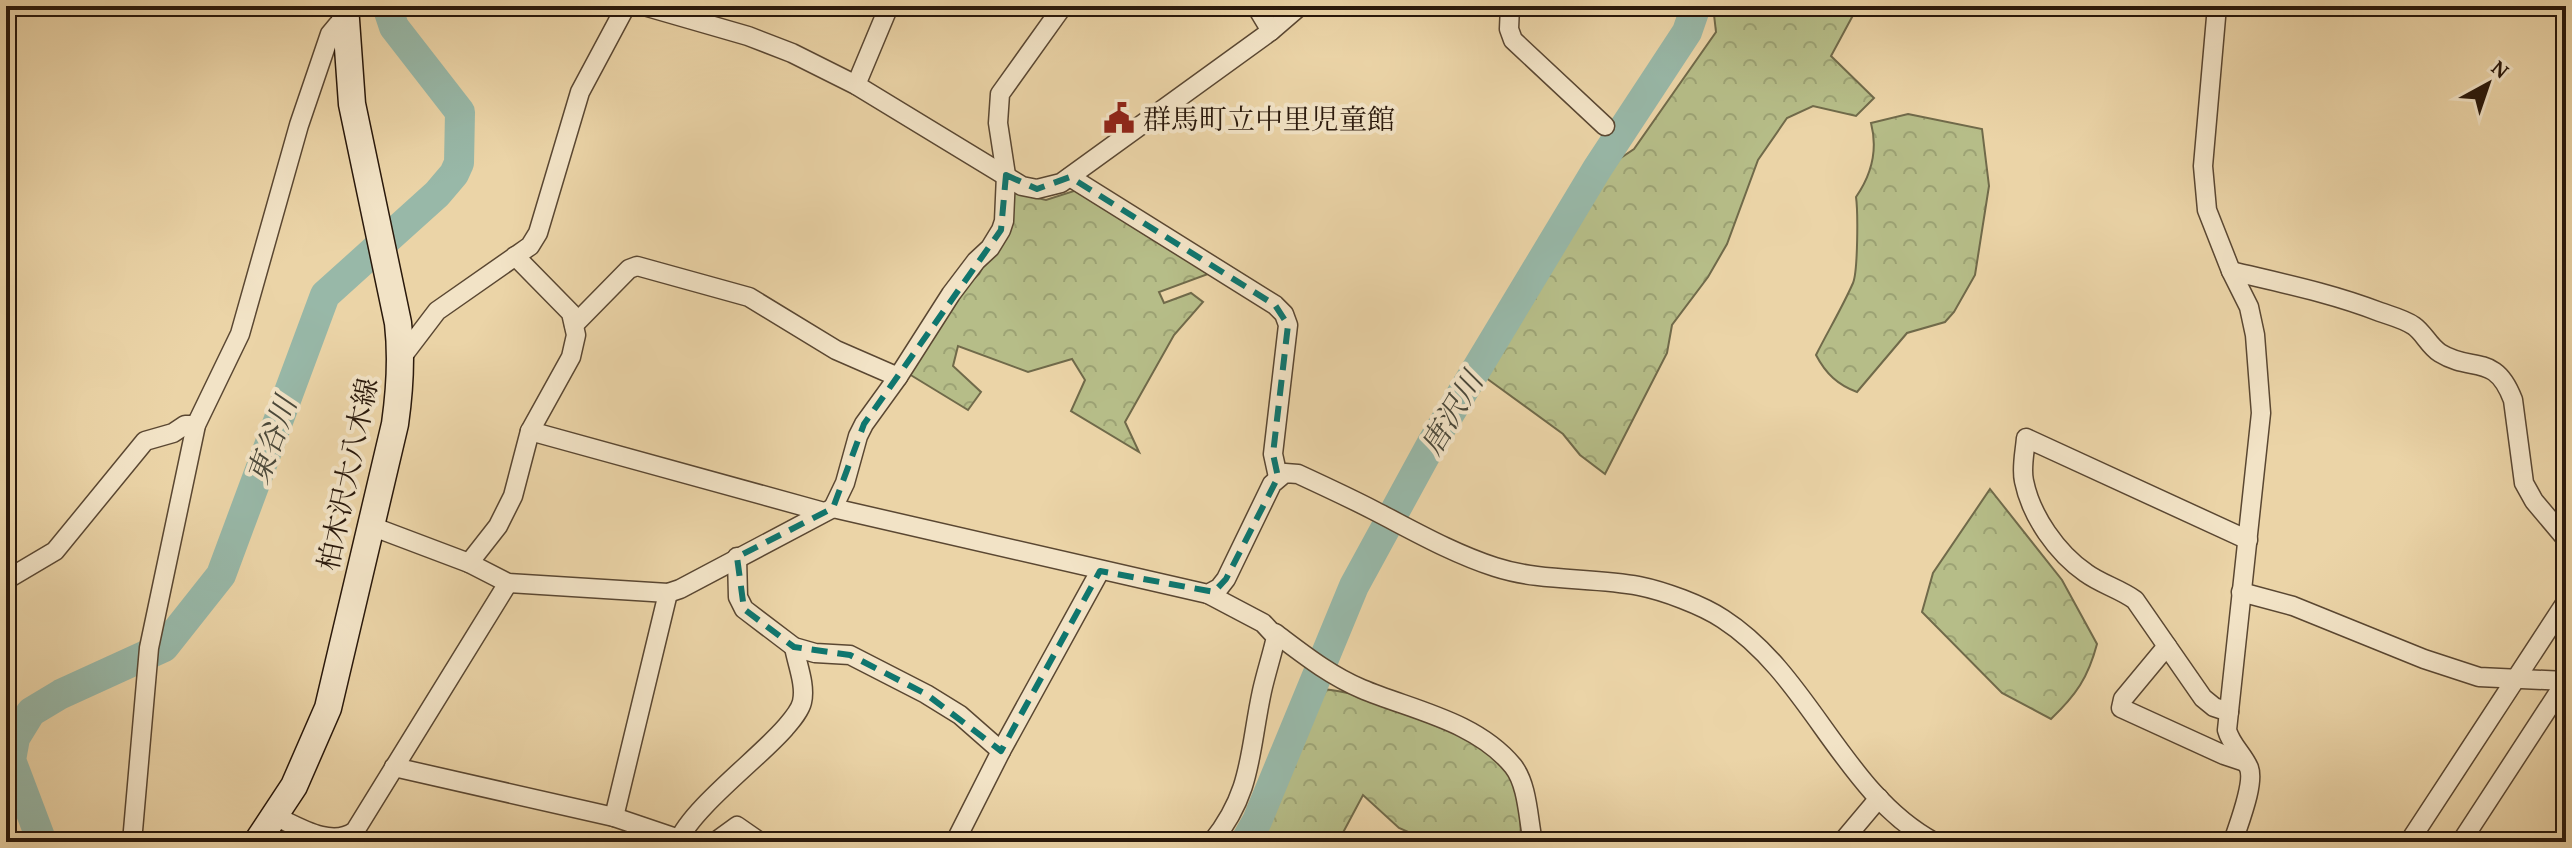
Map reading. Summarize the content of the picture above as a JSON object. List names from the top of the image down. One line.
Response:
{"streets":{"main road":["柏木沢大八木線"]},"water":["唐沢川","東谷川"],"places":{"public building":["群馬町立中里児童館"]},"north":"top right"}
